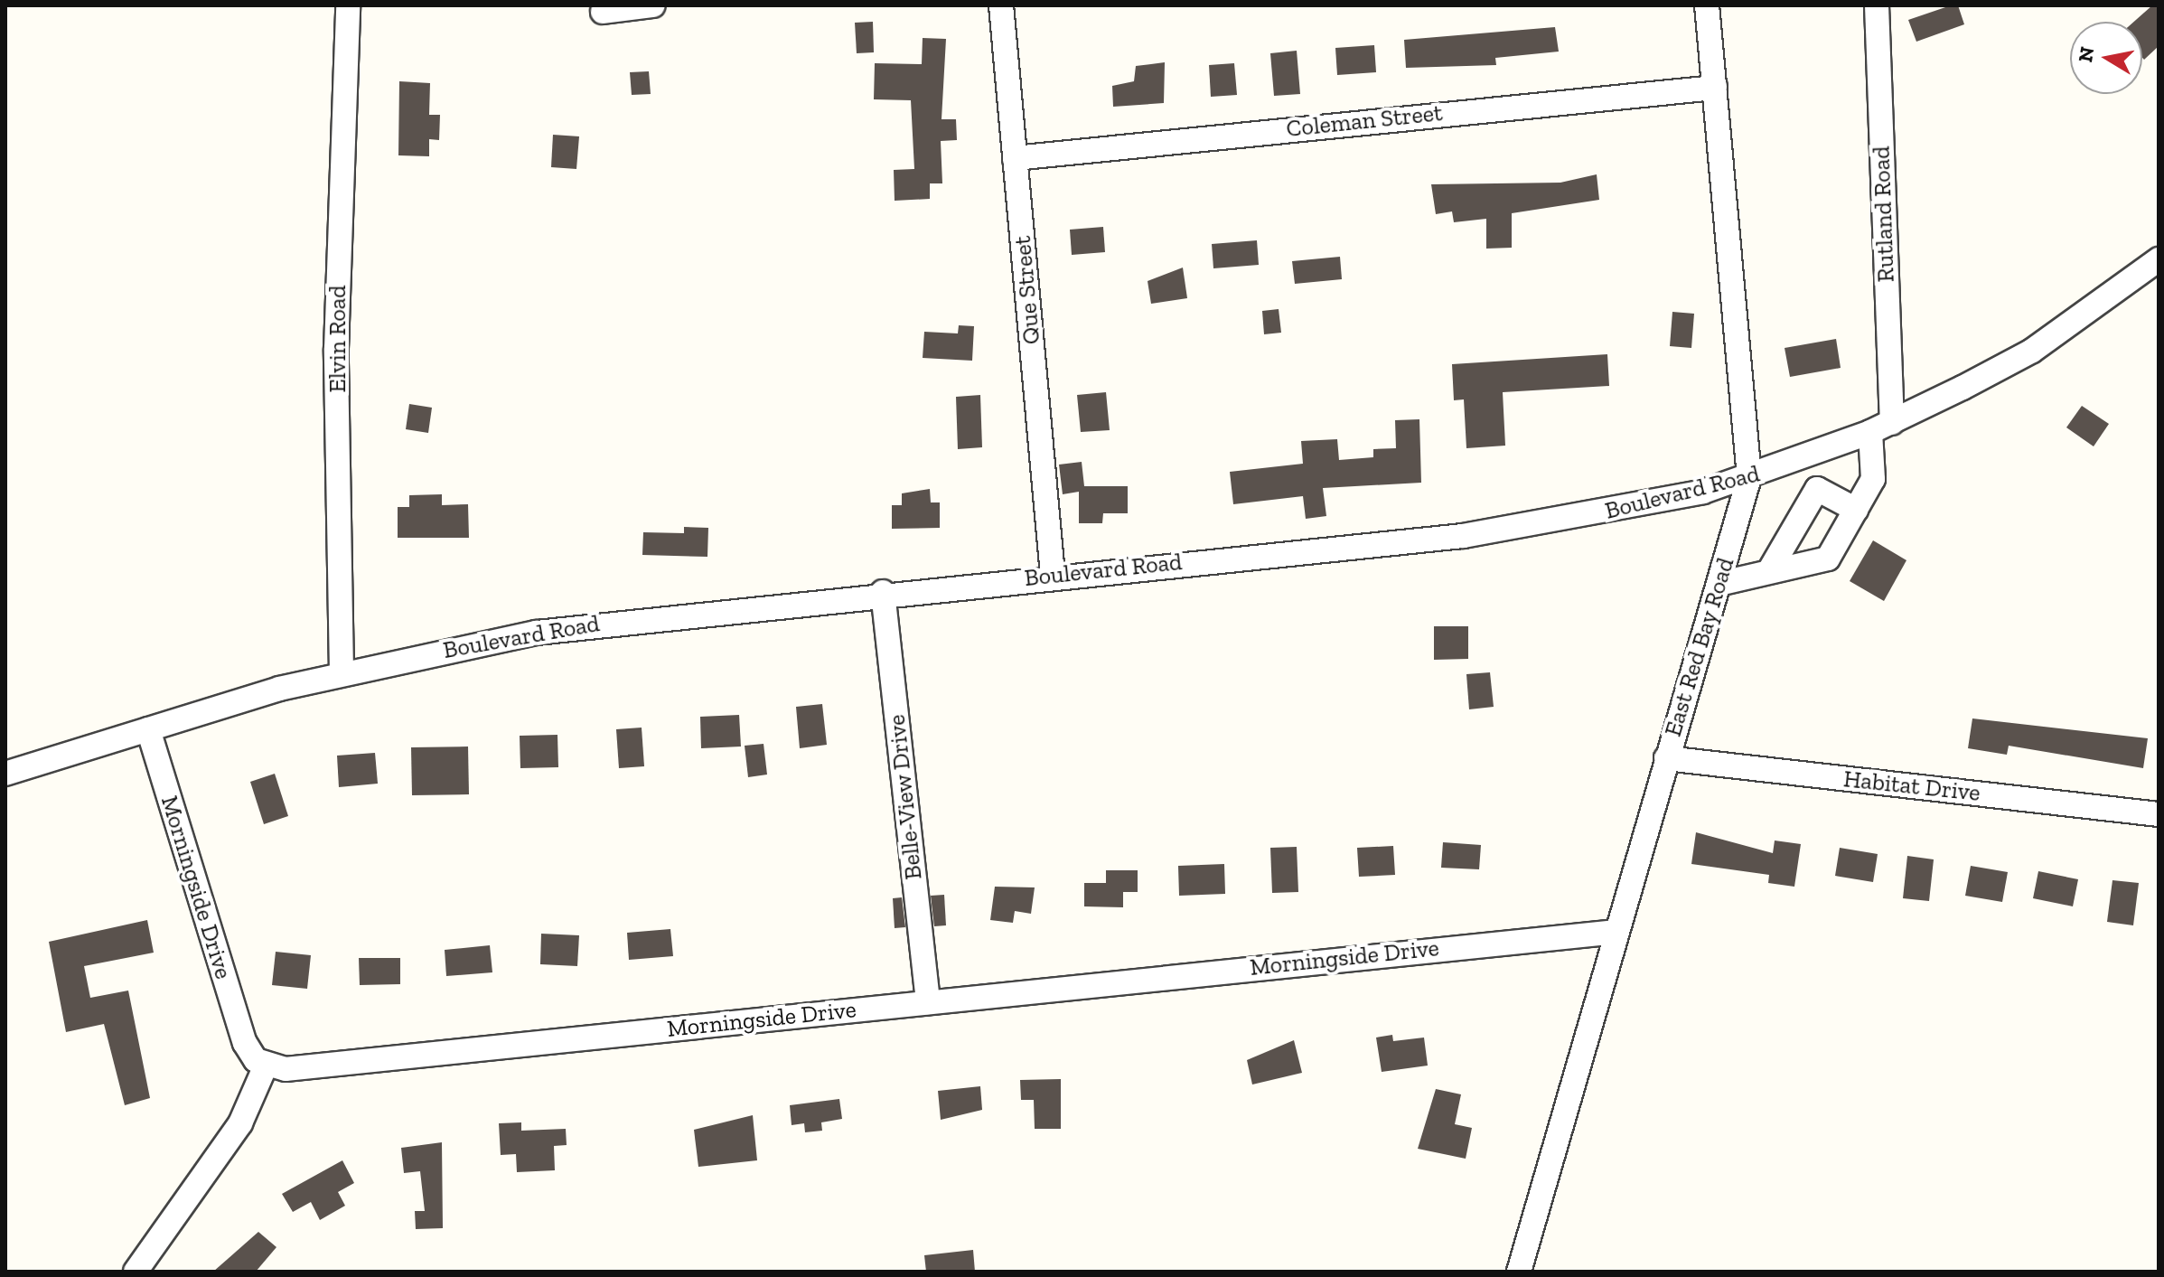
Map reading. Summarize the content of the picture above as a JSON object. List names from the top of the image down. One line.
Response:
{"streets":{"street":["Coleman Street","Rutland Road","Que Street","Elvin Road","Boulevard Road","East Red Bay Road","Habitat Drive","Belle-View Drive","Morningside Drive"]},"crossings":[["Coleman Street","Que Street"],["Coleman Street","East Red Bay Road"],["Rutland Road","Boulevard Road"],["Rutland Road","East Red Bay Road"],["Que Street","Boulevard Road"],["Elvin Road","Boulevard Road"],["Boulevard Road","East Red Bay Road"],["Boulevard Road","Belle-View Drive"],["Boulevard Road","Morningside Drive"],["East Red Bay Road","Habitat Drive"],["East Red Bay Road","Morningside Drive"],["Belle-View Drive","Morningside Drive"]],"north":"left"}
